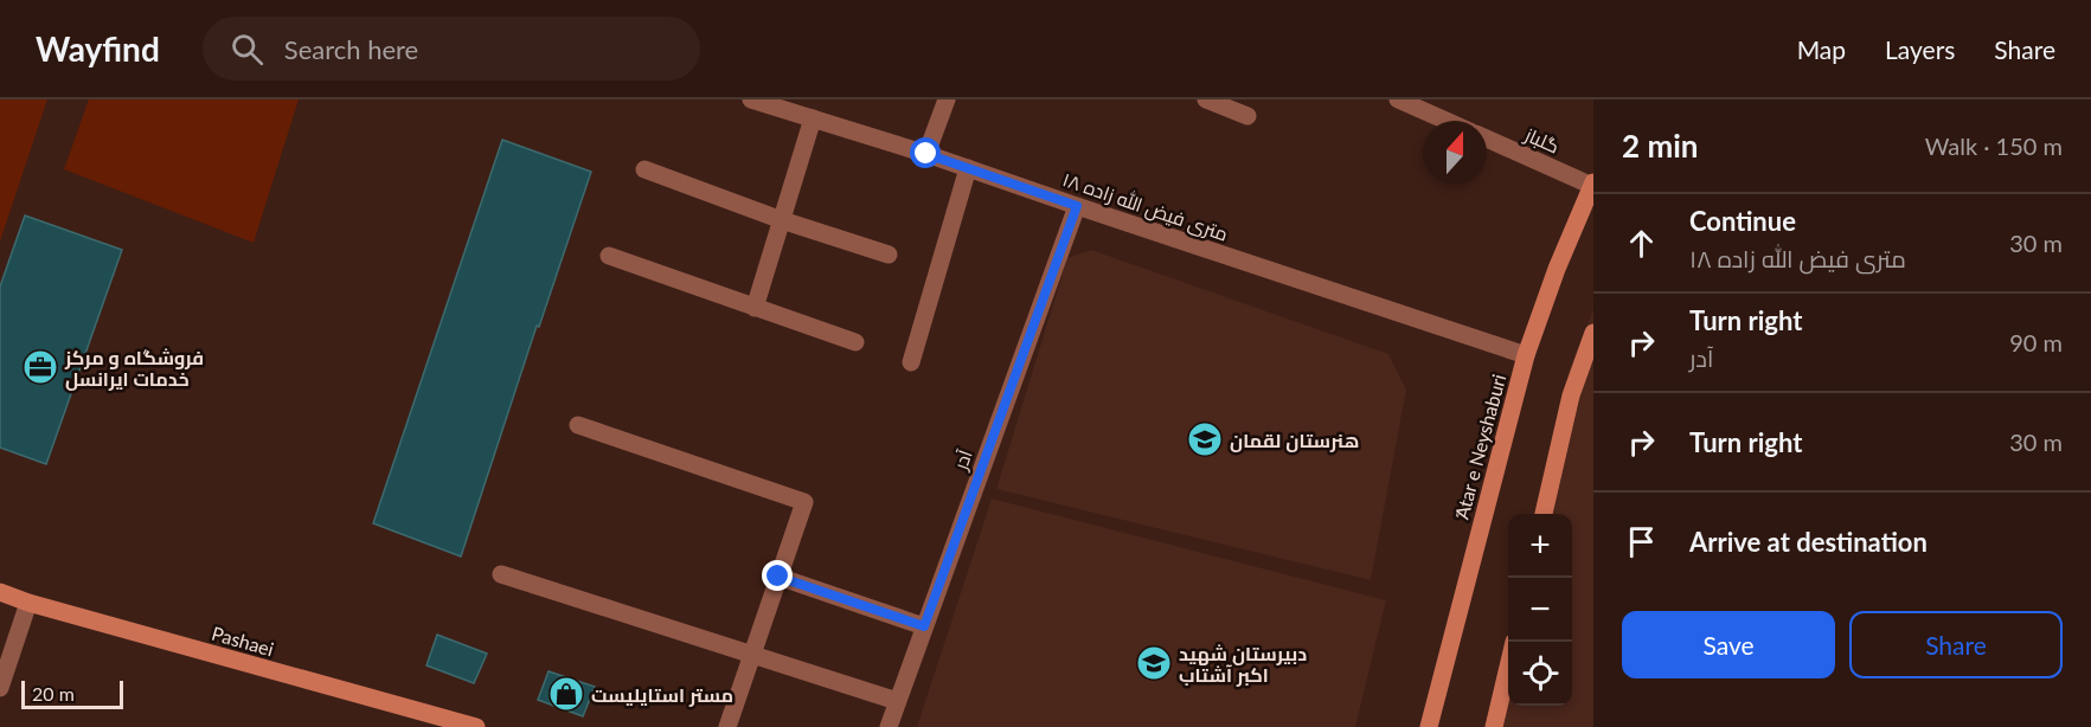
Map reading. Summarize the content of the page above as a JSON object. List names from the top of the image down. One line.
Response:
{"streets":{"main road":["ََAtar e Neyshaburi","Pashaei"],"street":["گلباز","۱۸ متری فیض الله زاده","آدر"]},"crossings":[["گلباز","ََAtar e Neyshaburi"],["۱۸ متری فیض الله زاده","ََAtar e Neyshaburi"],["۱۸ متری فیض الله زاده","آدر"]],"places":{"office":["فروشگاه و مرکز خدمات ایرانسل"],"school or university":["هنرستان لقمان","دبیرستان شهید اکبر آشتاب"],"shop":["مستر استایلیست"]},"scale_bar":"20 m","north":"top","page":{"header":"Wayfind","search":"Search here","nav":["Map","Layers","Share"],"heading":["2 min","Walk · 150 m"],"list":[["Continue","۱۸ متری فیض الله زاده","30 m"],["Turn right","آدر","90 m"],["Turn right","30 m"],"Arrive at destination"],"map_buttons":["+","−"],"buttons":["Save","Share"],"scale":"20 m"}}
